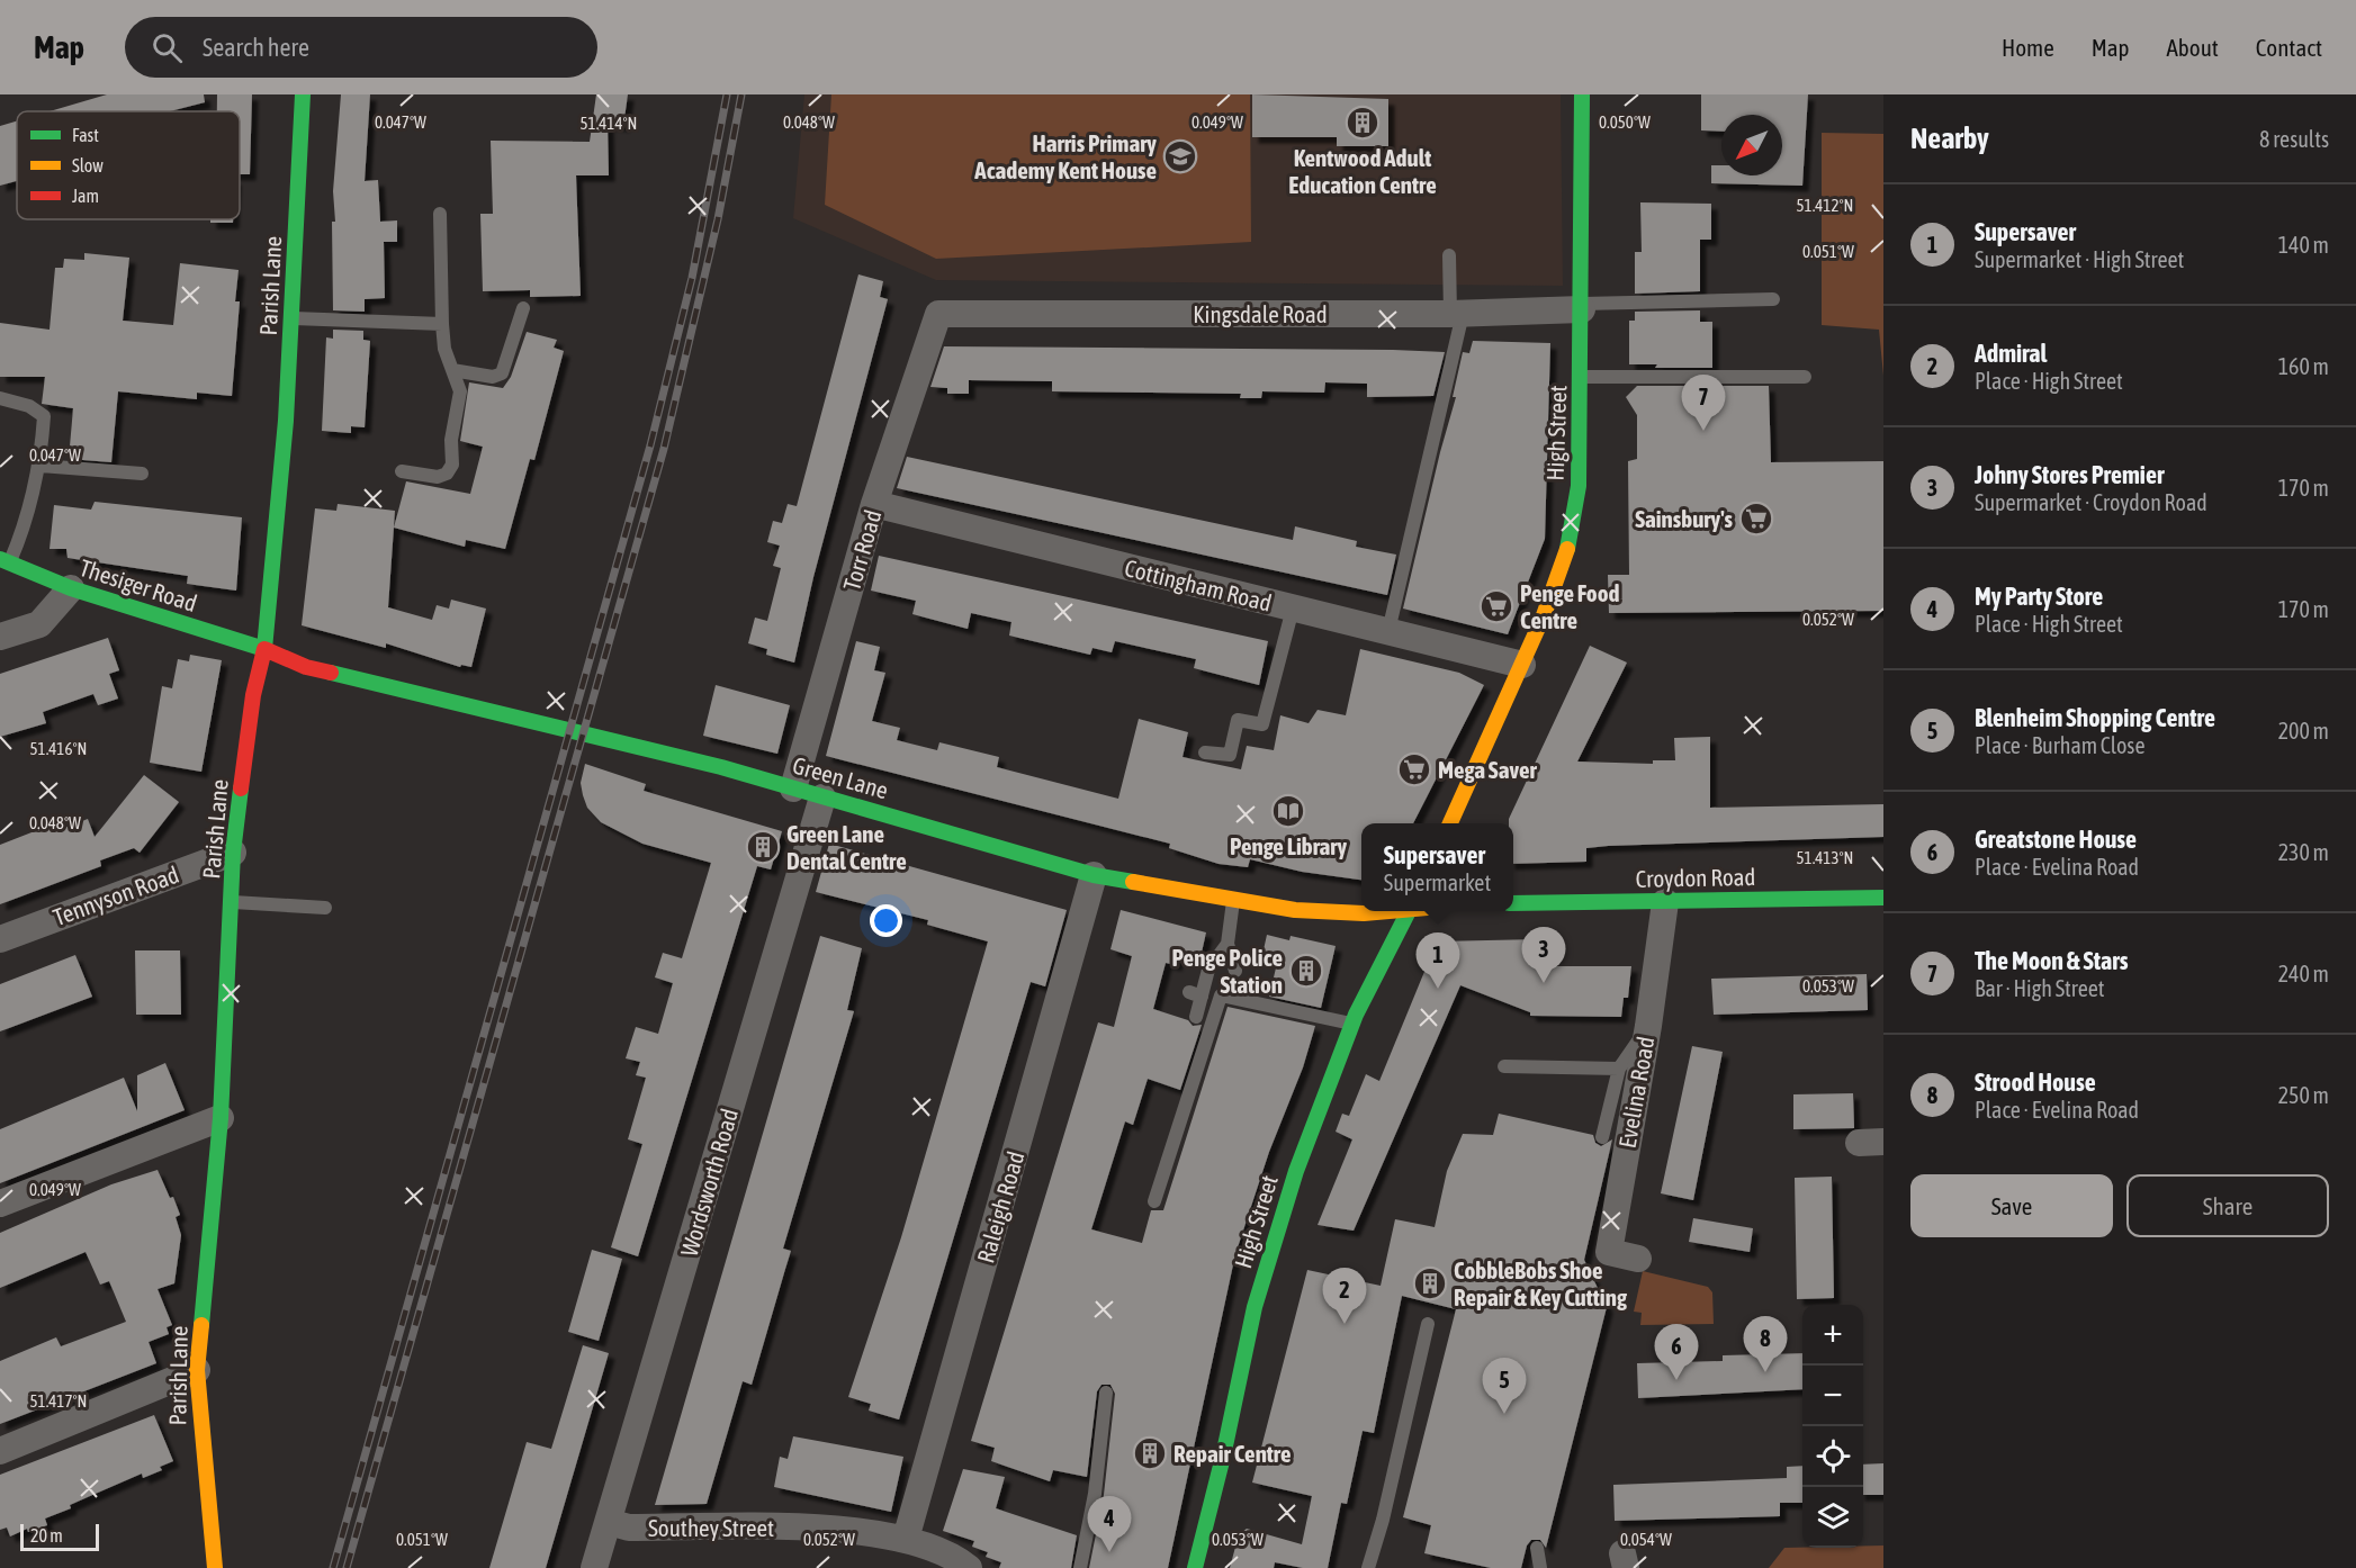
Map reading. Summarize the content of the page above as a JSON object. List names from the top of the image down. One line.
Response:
{"streets":{"main road":["Parish Lane","High Street","Thesiger Road","Green Lane","Croydon Road"],"street":["Kingsdale Road","Torr Road","Cottingham Road","Tennyson Road","Evelina Road","Wordsworth Road","Raleigh Road","Southey Street"]},"crossings":[["Parish Lane","Thesiger Road"],["Parish Lane","Green Lane"],["Parish Lane","Tennyson Road"],["Kingsdale Road","High Street"],["Kingsdale Road","Torr Road"],["High Street","Cottingham Road"],["Torr Road","Cottingham Road"],["Torr Road","Green Lane"],["Thesiger Road","Green Lane"],["Green Lane","Wordsworth Road"],["Green Lane","Raleigh Road"],["Croydon Road","Evelina Road"],["Wordsworth Road","Southey Street"],["Raleigh Road","Southey Street"]],"places":{"building":["Kentwood Adult Education Centre","Green Lane Dental Centre","Penge Police Station","CobbleBobs Shoe Repair & Key Cutting","Repair Centre"],"school or university":["Harris Primary Academy Kent House"],"supermarket":["Sainsbury's","Penge Food Centre","Mega Saver"],"library":["Penge Library"]},"legend":["Fast","Slow","Jam"],"scale_bar":"20 m","north":"bottom left","page":{"header":"Map","search":"Search here","nav":["Home","Map","About","Contact"],"heading":["Nearby","8 results"],"list":[{"mark":"1","name":"Supersaver","note":"Supermarket · High Street","value":"140 m"},{"mark":"2","name":"Admiral","note":"Place · High Street","value":"160 m"},{"mark":"3","name":"Johny Stores Premier","note":"Supermarket · Croydon Road","value":"170 m"},{"mark":"4","name":"My Party Store","note":"Place · High Street","value":"170 m"},{"mark":"5","name":"Blenheim Shopping Centre","note":"Place · Burham Close","value":"200 m"},{"mark":"6","name":"Greatstone House","note":"Place · Evelina Road","value":"230 m"},{"mark":"7","name":"The Moon & Stars","note":"Bar · High Street","value":"240 m"},{"mark":"8","name":"Strood House","note":"Place · Evelina Road","value":"250 m"}],"pins":["7","3","1","2","8","6","5","4"],"popup":["Supersaver","Supermarket"],"buttons":["Save","Share"],"map_buttons":["+","−"],"scale":"20 m"},"coordinates":["0.047°W","0.048°W","0.049°W","0.050°W","51.414°N","51.412°N","0.051°W","0.052°W","51.416°N","51.413°N","0.053°W","51.417°N","0.054°W"]}
